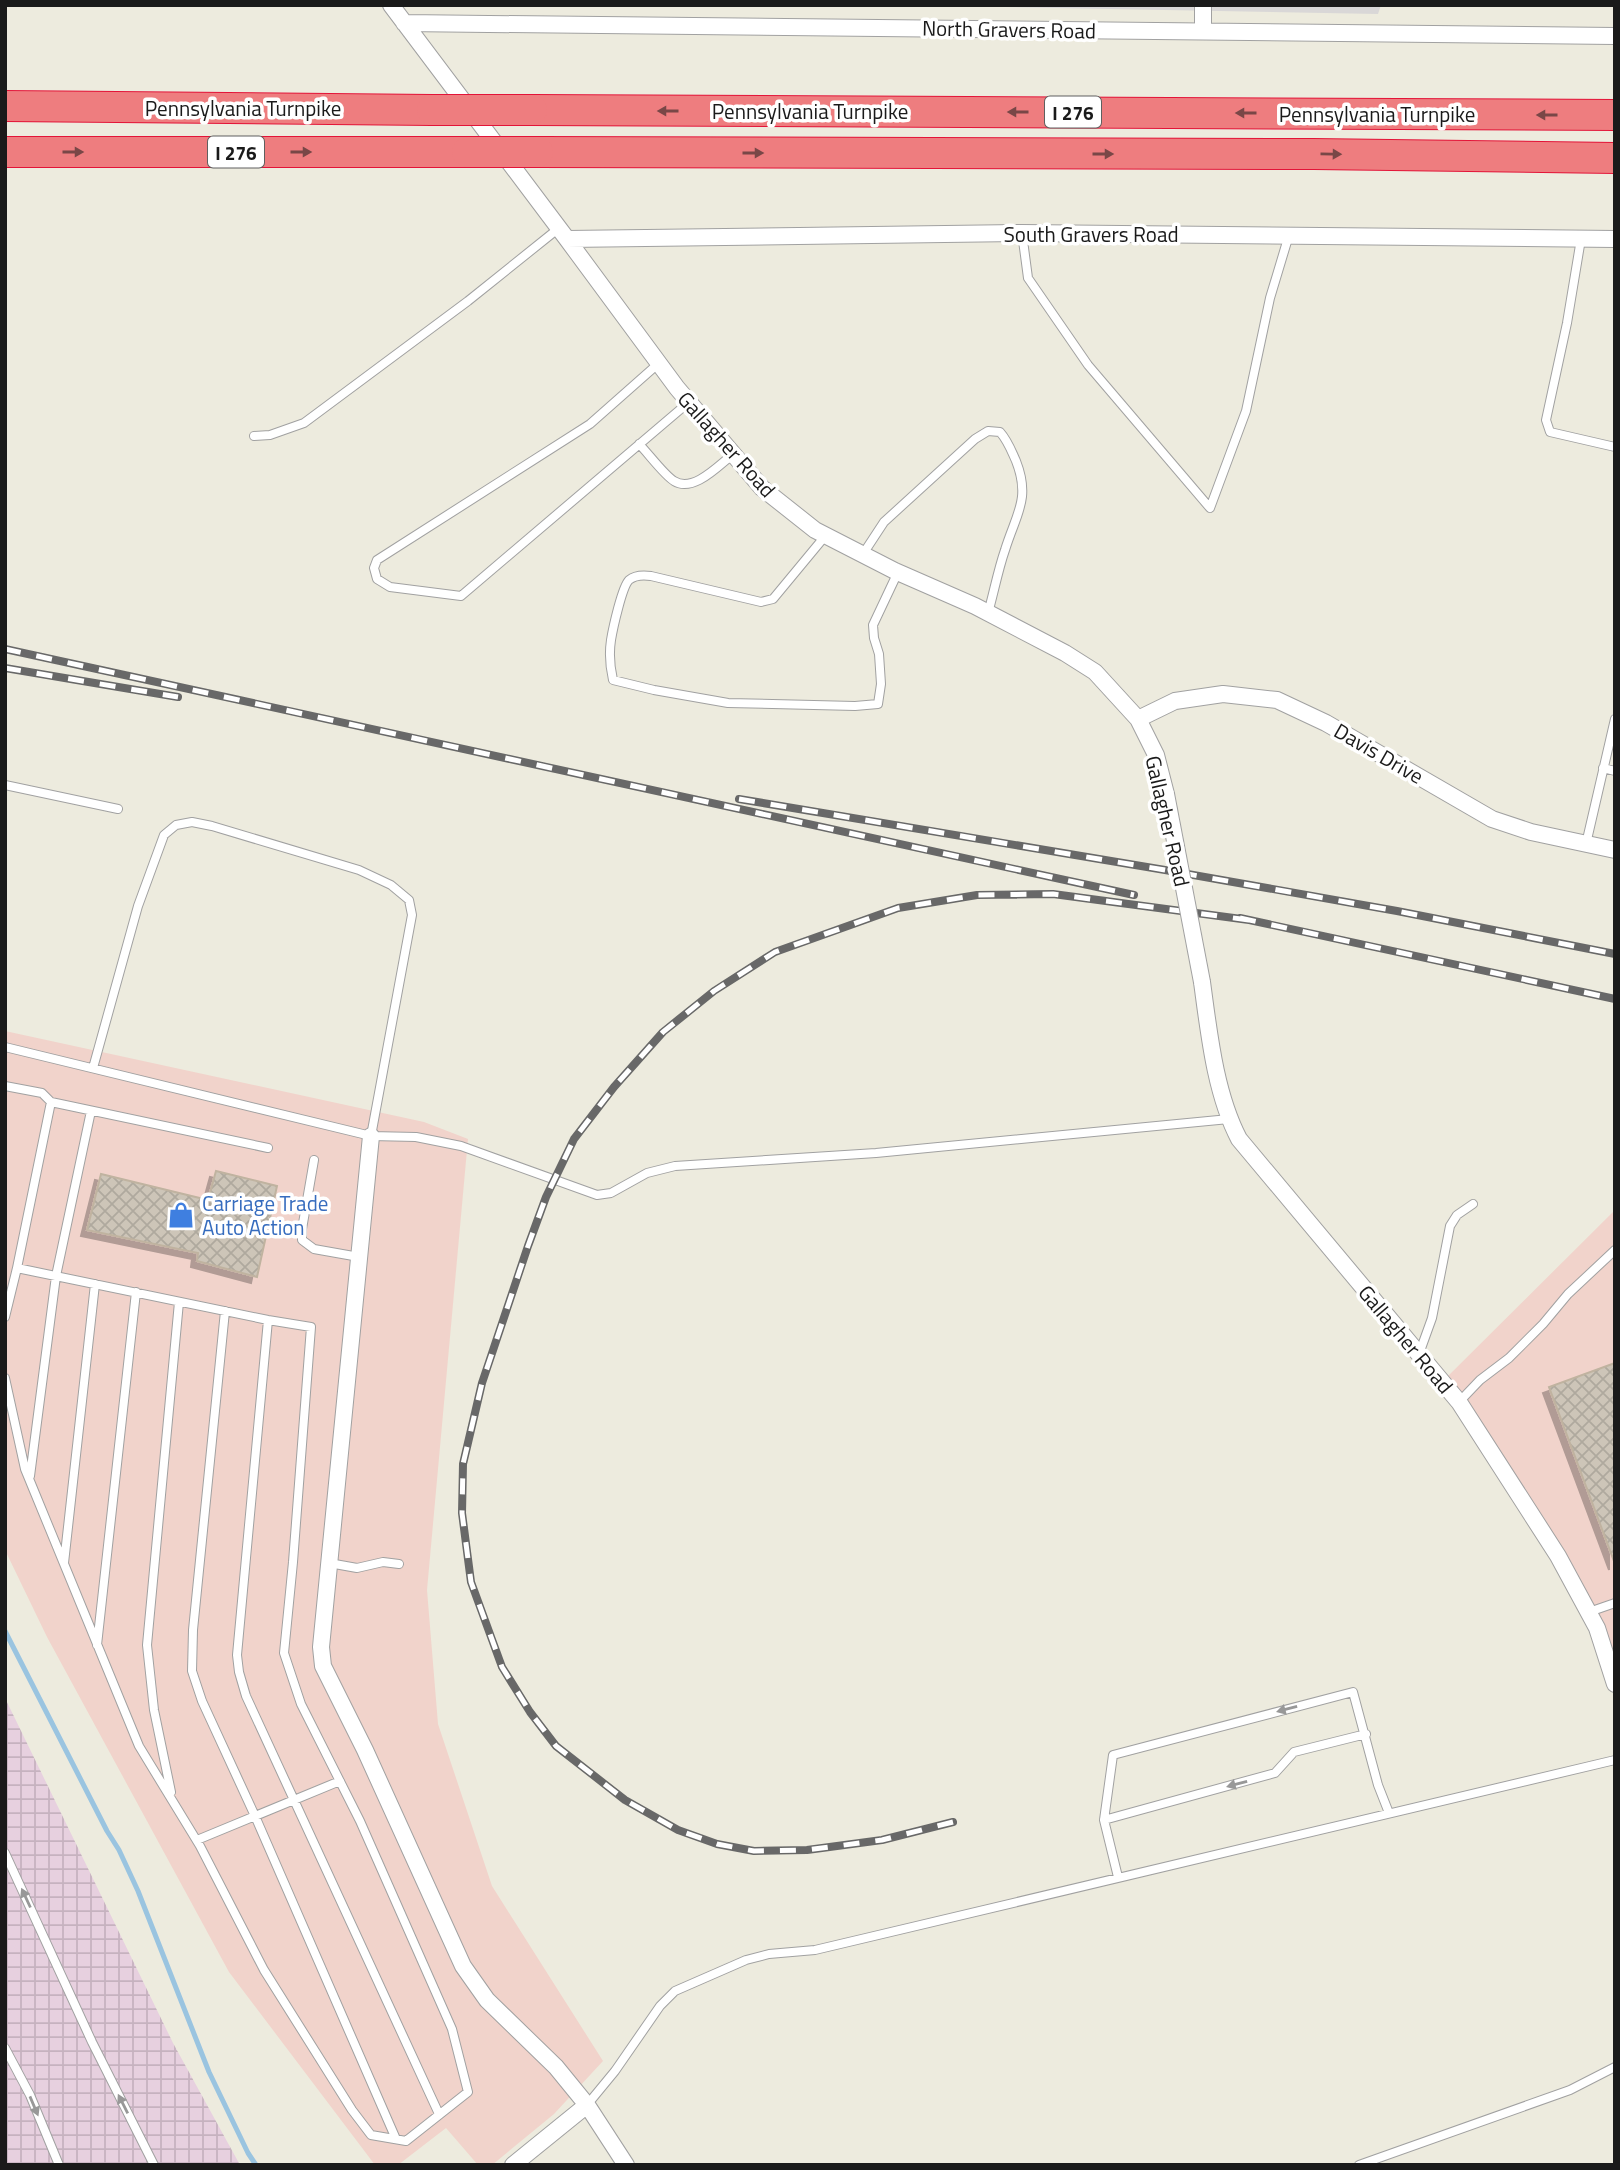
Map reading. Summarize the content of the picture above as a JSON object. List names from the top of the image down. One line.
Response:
{"streets":{"highway":["Pennsylvania Turnpike","I 276"],"street":["North Gravers Road","South Gravers Road","Gallagher Road","Davis Drive"]},"crossings":[["North Gravers Road","Gallagher Road"],["South Gravers Road","Gallagher Road"],["Gallagher Road","Davis Drive"]],"places":{"shop":["Carriage Trade Auto Action"]}}
